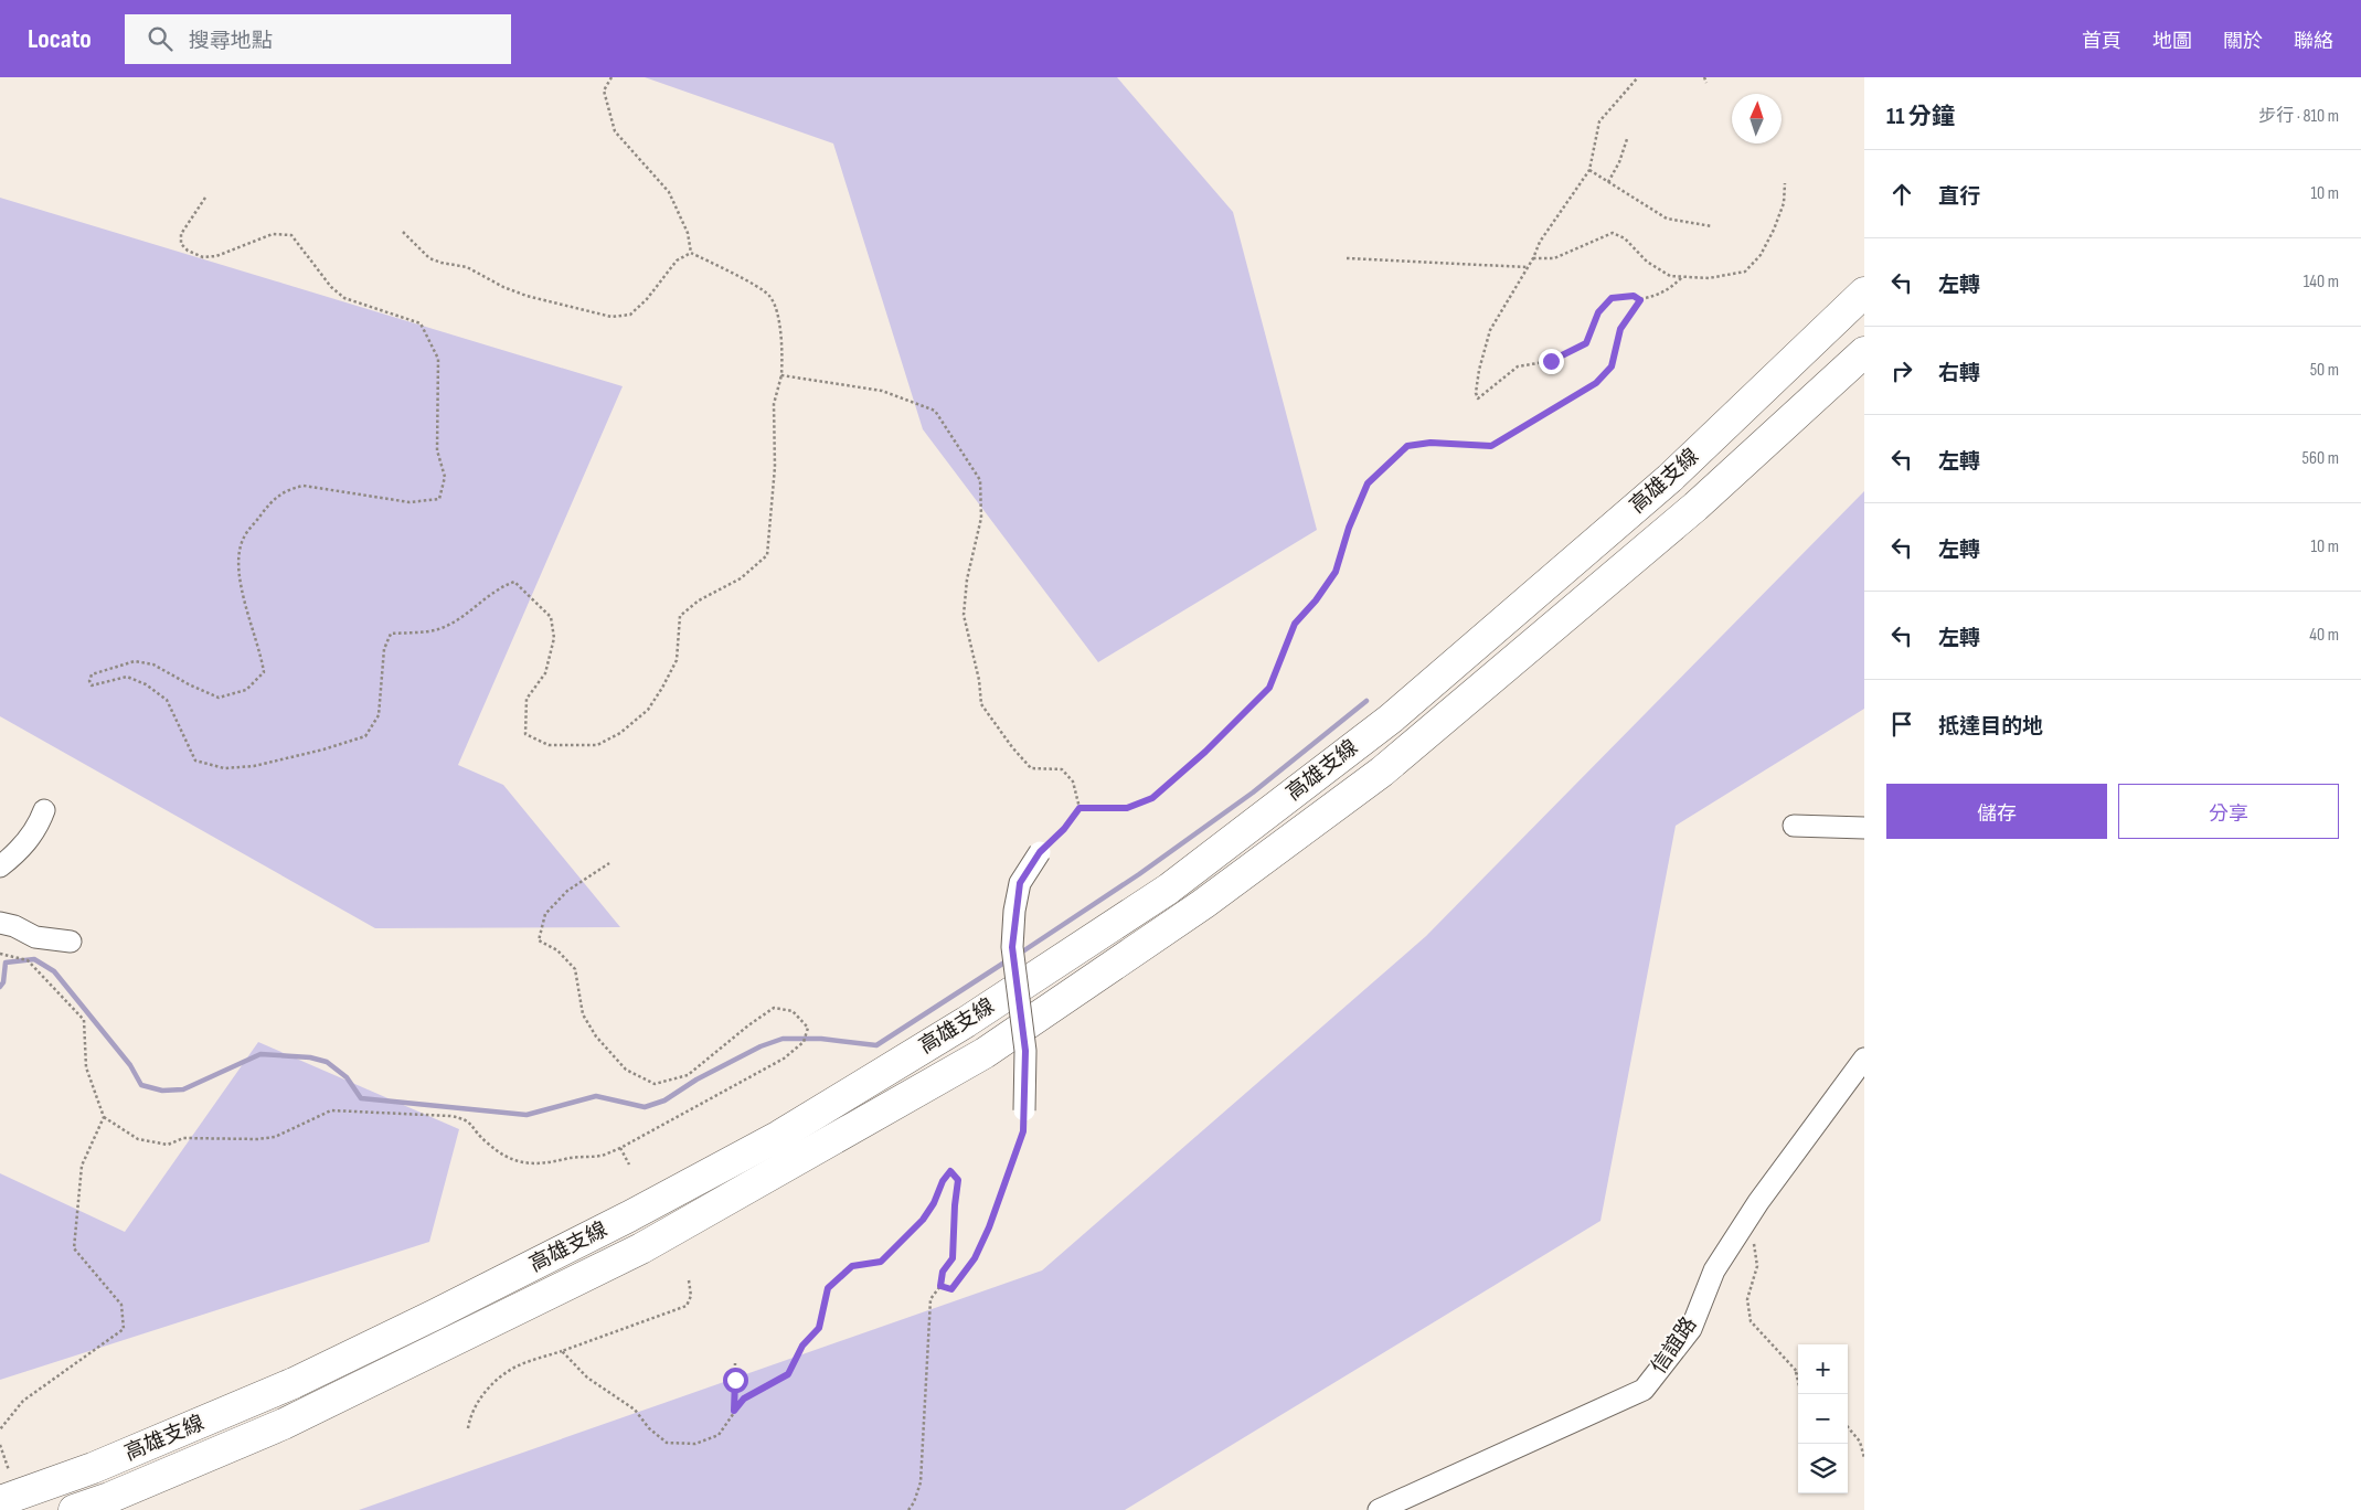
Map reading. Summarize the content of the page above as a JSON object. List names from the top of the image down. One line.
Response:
{"streets":{"highway":["高雄支線"],"street":["信誼路"]},"north":"top","page":{"header":"Locato","search":"搜尋地點","nav":["首頁","地圖","關於","聯絡"],"heading":["11 分鐘","步行 · 810 m"],"list":[["直行","10 m"],["左轉","140 m"],["右轉","50 m"],["左轉","560 m"],["左轉","10 m"],["左轉","40 m"],"抵達目的地"],"buttons":["儲存","分享"],"map_buttons":["+","−"]}}
